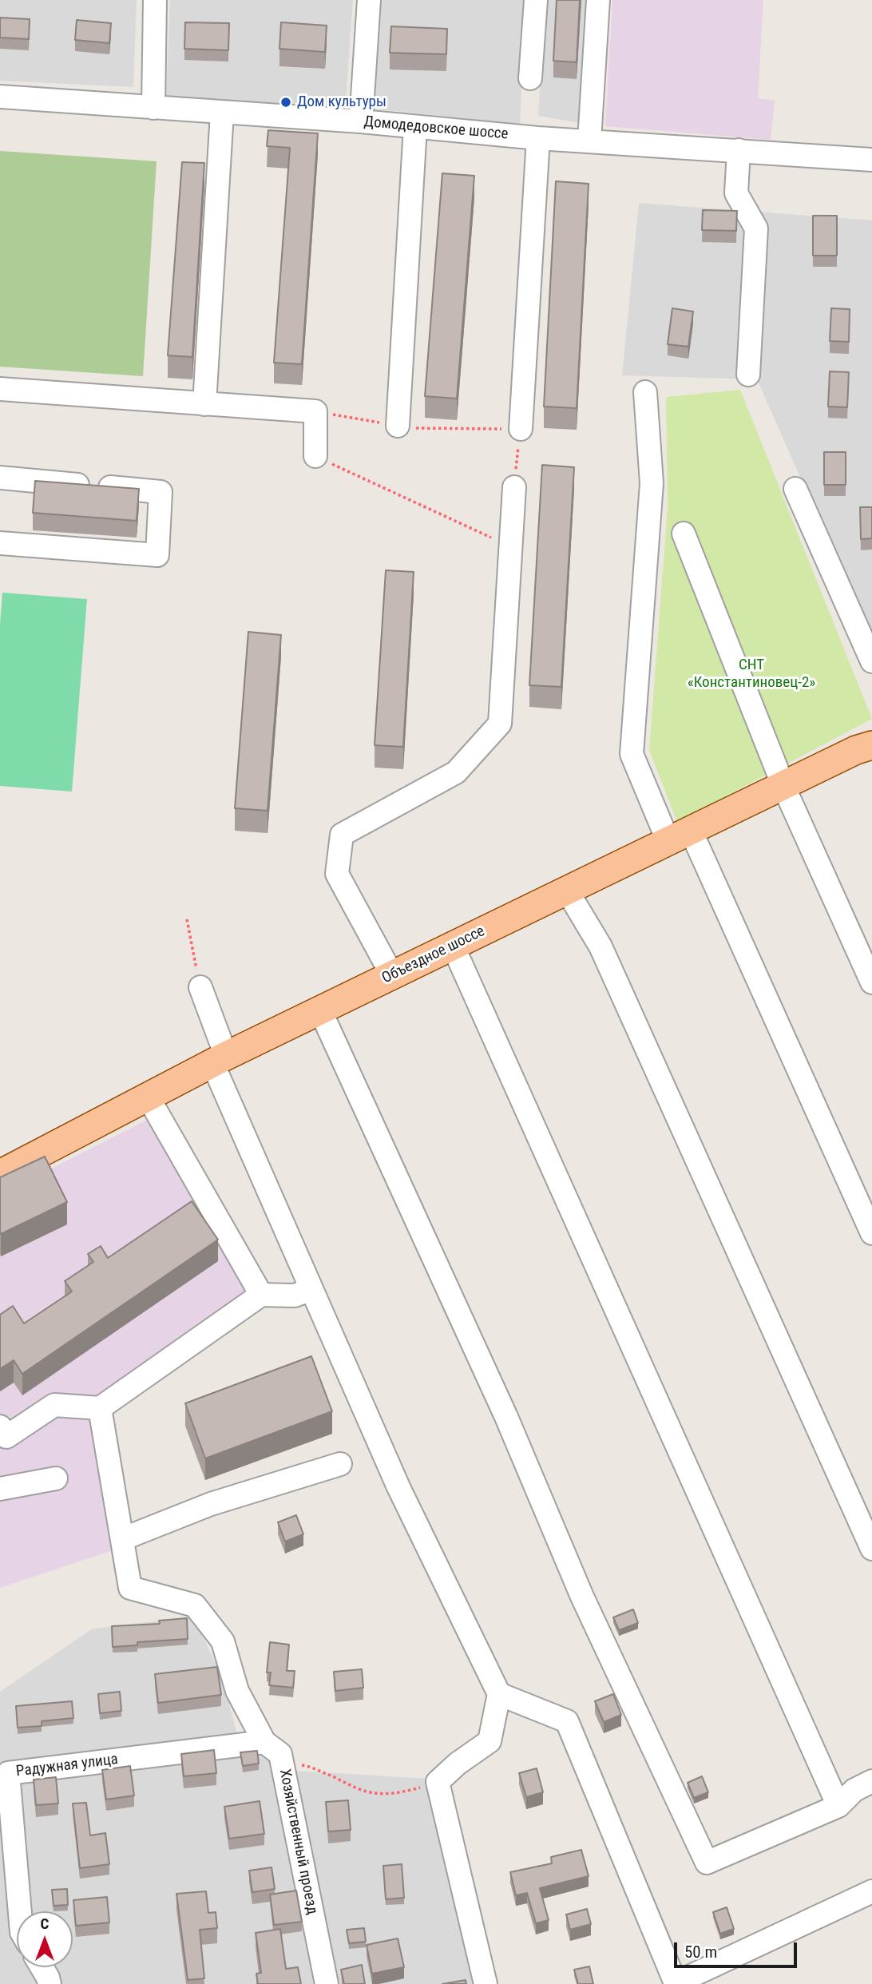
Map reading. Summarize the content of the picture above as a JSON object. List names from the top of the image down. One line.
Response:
{"streets":{"main road":["Объездное шоссе"],"street":["Домодедовское шоссе","Радужная улица","Хозяйственный проезд"]},"crossings":[["Радужная улица","Хозяйственный проезд"]],"parks":["СНТ «Константиновец-2»"],"places":["Дом культуры"],"scale_bar":"50 m","north":"top"}
